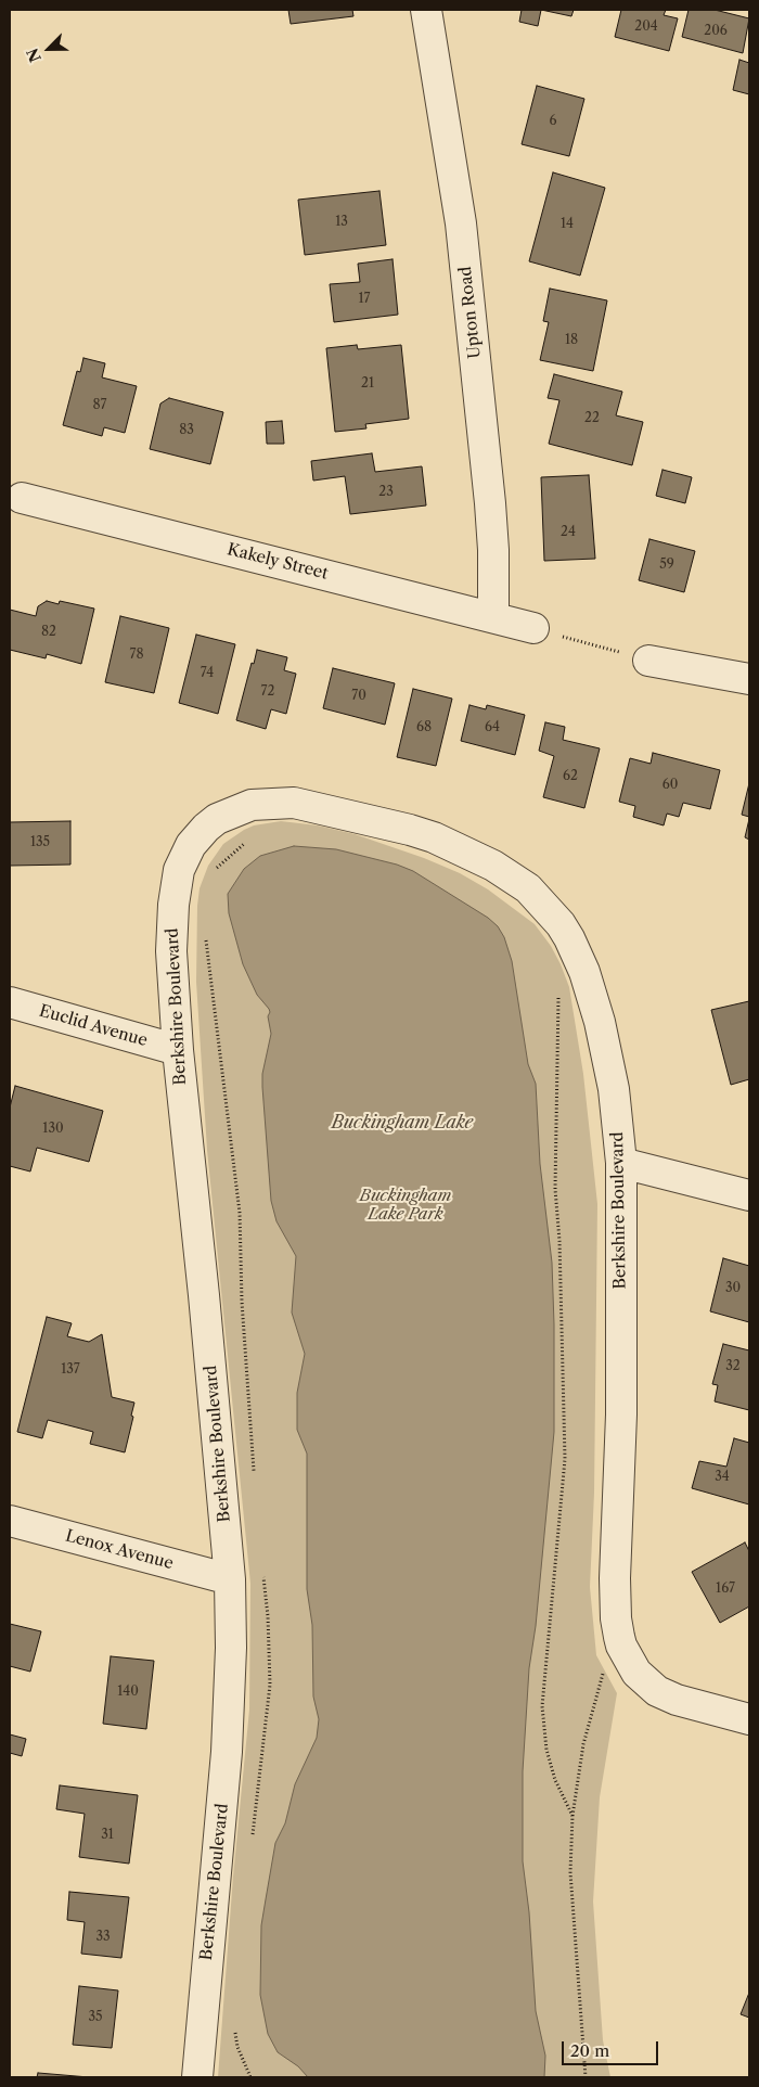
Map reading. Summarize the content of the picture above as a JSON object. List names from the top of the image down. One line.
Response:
{"streets":{"street":["Upton Road","Kakely Street","Berkshire Boulevard","Euclid Avenue","Lenox Avenue"]},"crossings":[["Upton Road","Kakely Street"],["Berkshire Boulevard","Euclid Avenue"],["Berkshire Boulevard","Lenox Avenue"]],"water":["Buckingham Lake"],"parks":["Buckingham Lake Park"],"house_numbers":["204","206","6","13","14","17","18","21","87","22","83","23","24","59","82","78","74","72","70","68","64","62","60","135","130","30","32","137","34","167","140","31","33","35"],"scale_bar":"20 m","north":"bottom left"}
